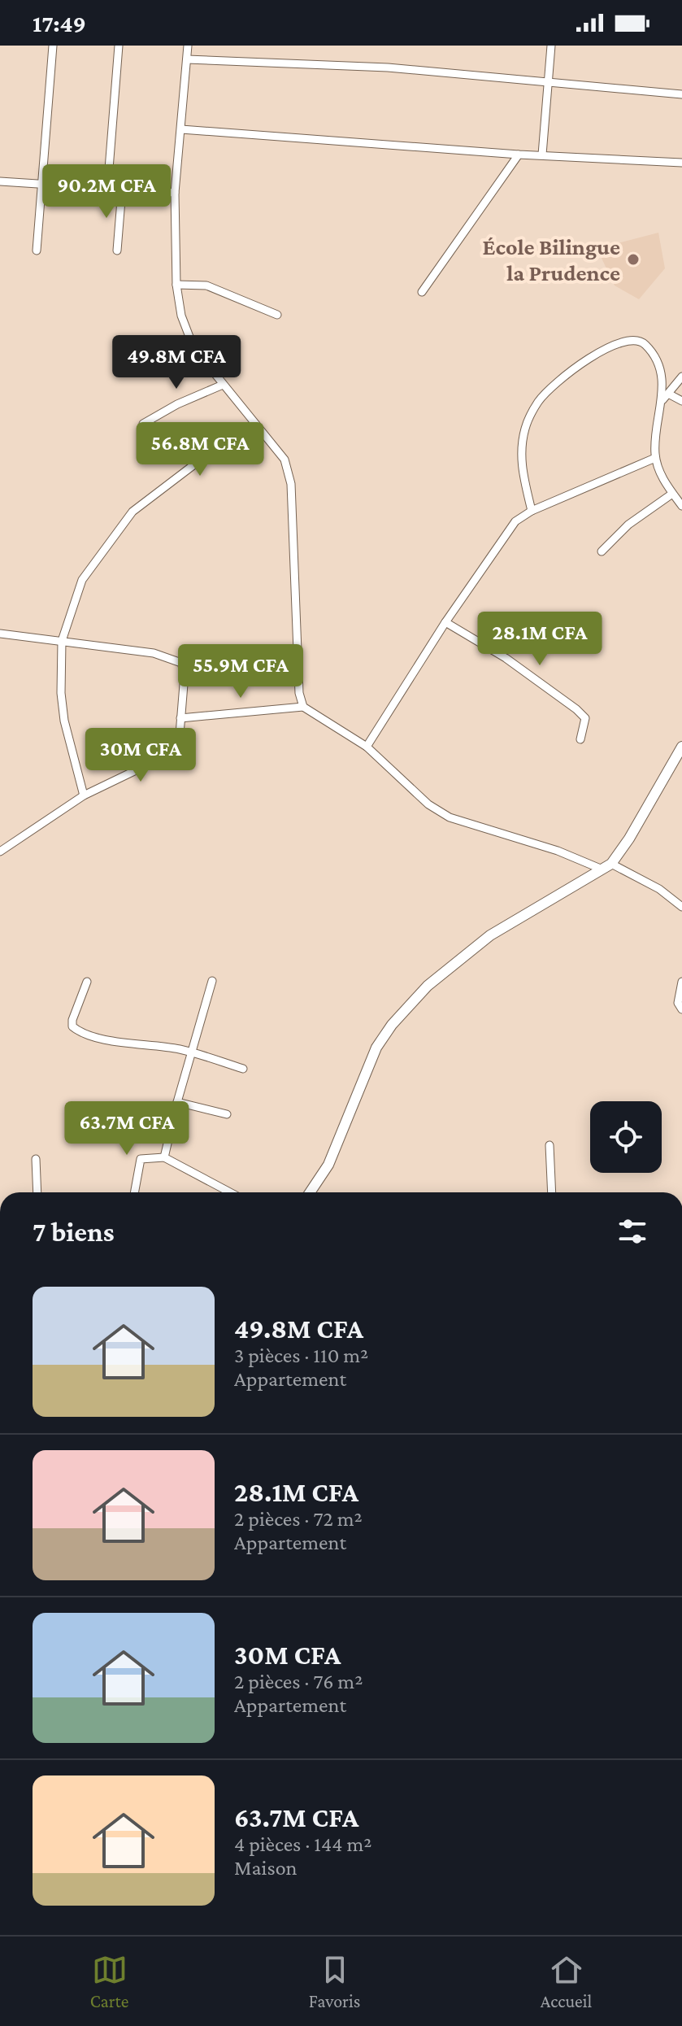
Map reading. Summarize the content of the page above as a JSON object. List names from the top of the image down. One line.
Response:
{"places":["École Bilingue la Prudence"],"page":{"status":"17:49","price":["90.2M CFA","49.8M CFA","56.8M CFA","28.1M CFA","55.9M CFA","30M CFA","63.7M CFA"],"heading":"7 biens","list":[{"name":"49.8M CFA","note":"3 pièces · 110 m² · Appartement"},{"name":"28.1M CFA","note":"2 pièces · 72 m² · Appartement"},{"name":"30M CFA","note":"2 pièces · 76 m² · Appartement"},{"name":"63.7M CFA","note":"4 pièces · 144 m² · Maison"}],"tabs":["Carte","Favoris","Accueil"]}}
